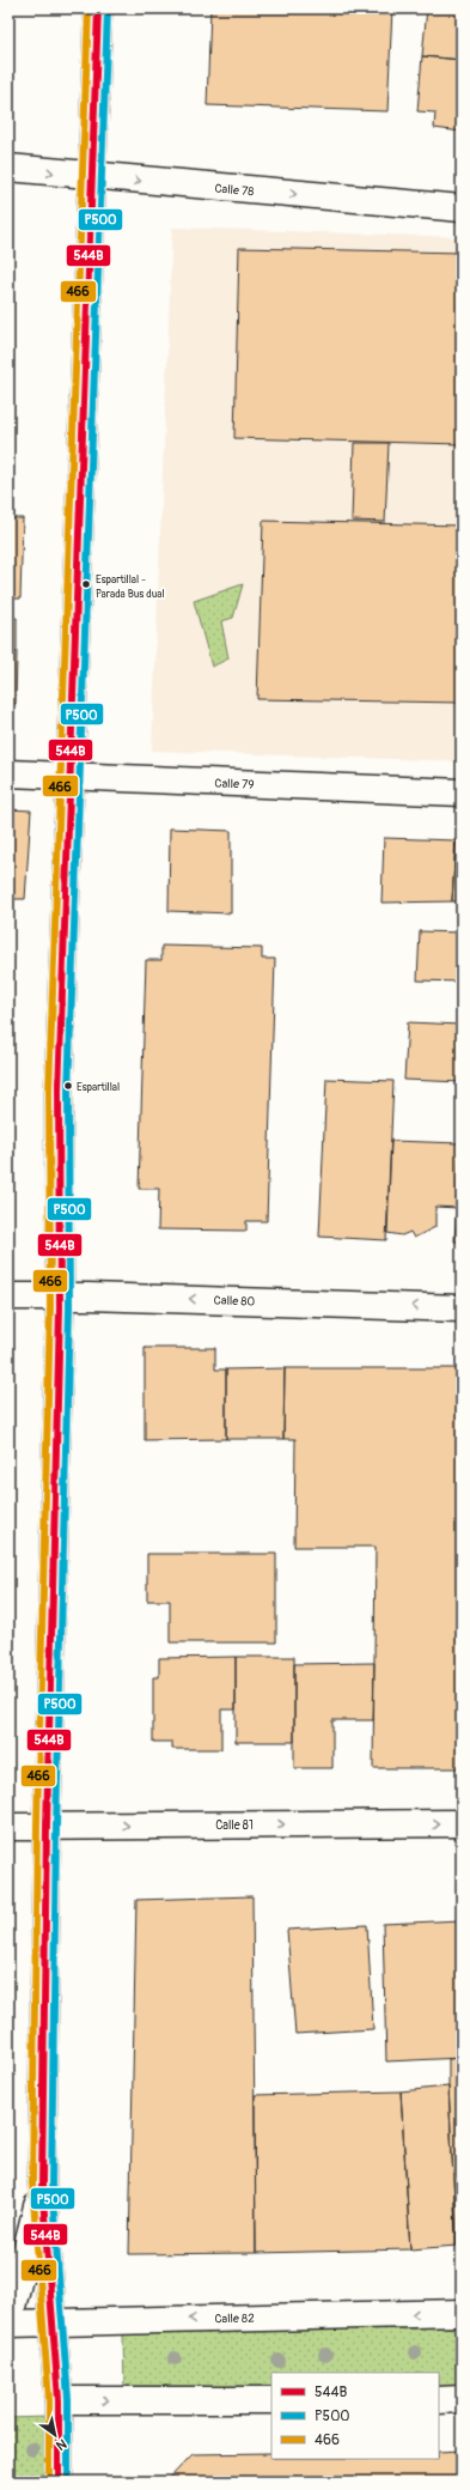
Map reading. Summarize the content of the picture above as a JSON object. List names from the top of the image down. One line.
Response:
{"streets":{"main road":["Calle 78","Calle 79","Calle 80","Calle 81","Calle 82"]},"one_way":["Calle 78","Calle 80","Calle 81"],"places":["Espartillal - Parada Bus dual","Espartillal"],"lines":["transit line 544B","transit line P500","transit line 466"],"legend":["544B","P500","466"],"north":"bottom right"}
